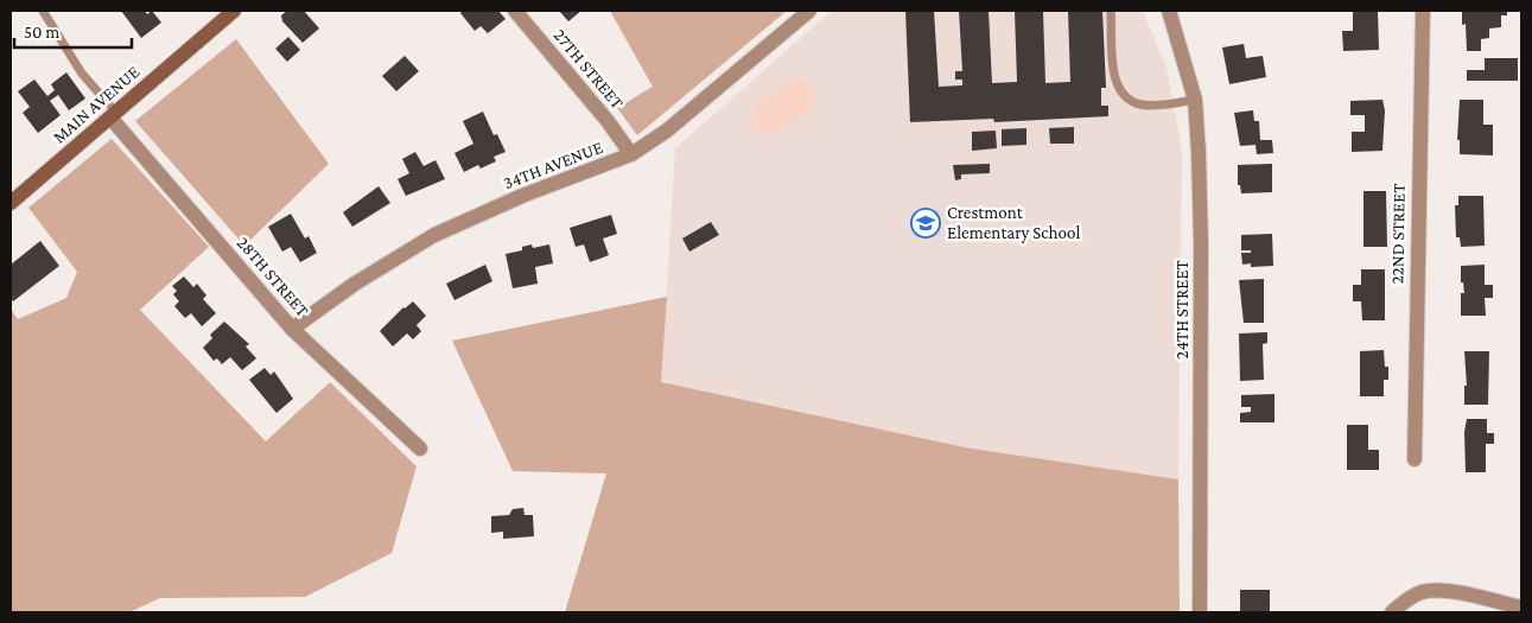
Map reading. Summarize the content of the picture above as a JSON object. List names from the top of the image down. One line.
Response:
{"streets":{"main road":["MAIN AVENUE"],"street":["27TH STREET","34TH AVENUE","22ND STREET","28TH STREET","24TH STREET"]},"crossings":[["27TH STREET","34TH AVENUE"],["MAIN AVENUE","28TH STREET"],["34TH AVENUE","28TH STREET"]],"places":{"school or university":["Crestmont Elementary School"]},"scale_bar":"50 m"}
